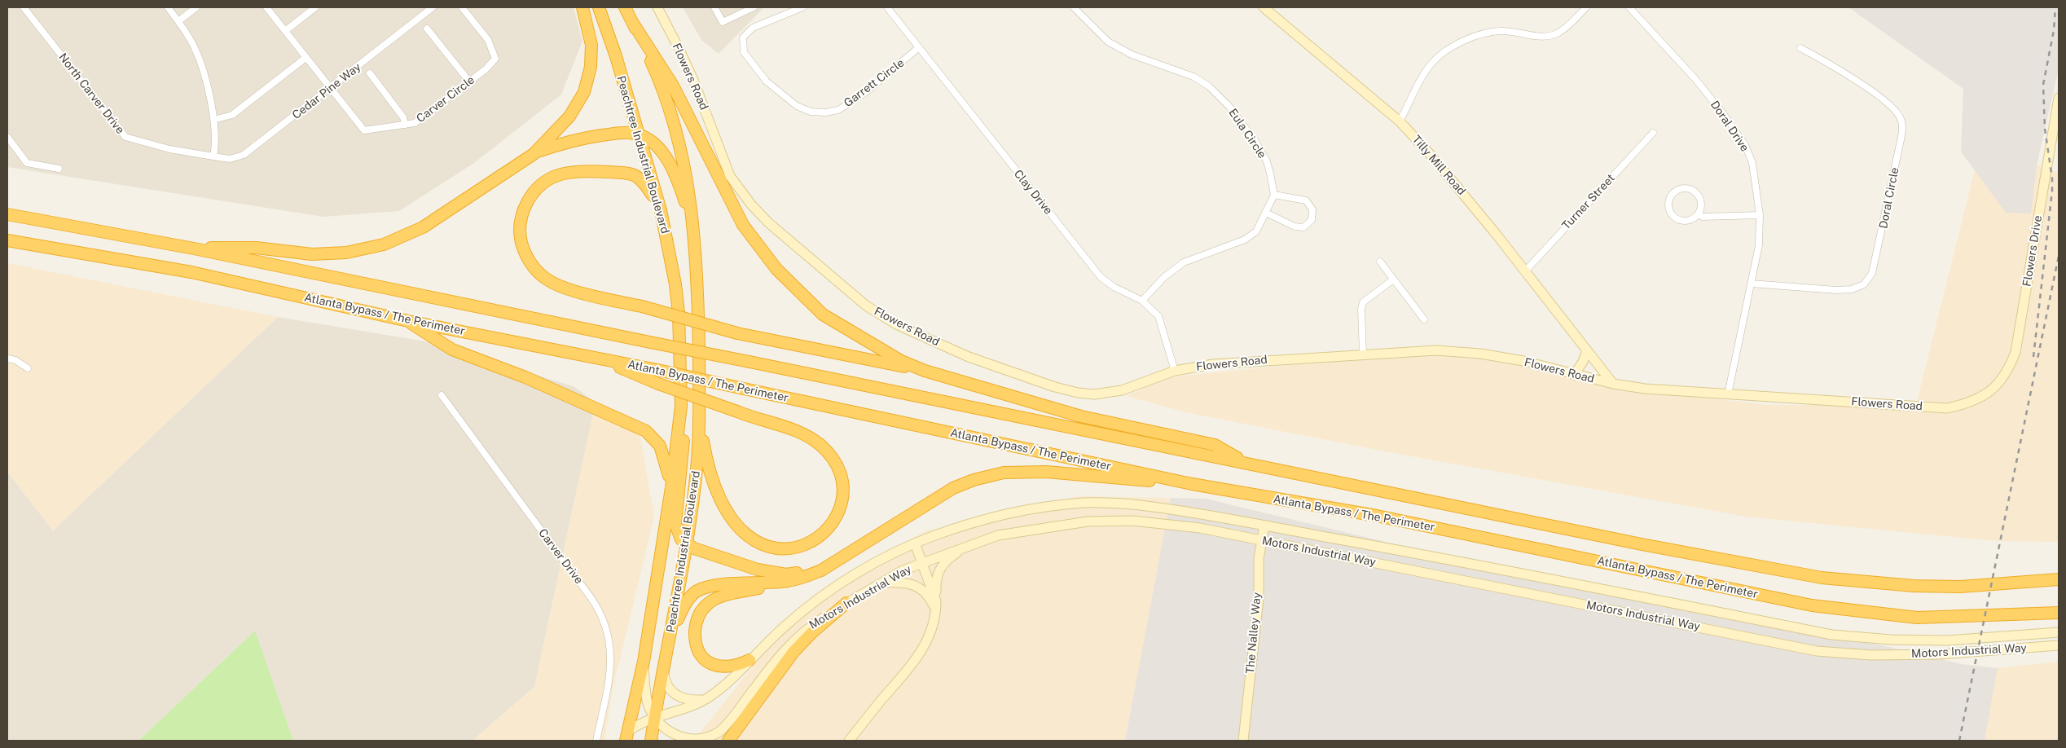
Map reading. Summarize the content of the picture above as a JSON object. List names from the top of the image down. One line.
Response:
{"streets":{"highway":["Peachtree Industrial Boulevard","Atlanta Bypass / The Perimeter"],"main road":["Flowers Road","Tilly Mill Road","Flowers Drive","Motors Industrial Way","The Nalley Way"],"street":["Garrett Circle","Cedar Pine Way","North Carver Drive","Carver Circle","Doral Drive","Eula Circle","Clay Drive","Doral Circle","Turner Street","Carver Drive"]},"crossings":[["Flowers Road","Doral Drive"],["Flowers Road","Tilly Mill Road"],["Flowers Road","Clay Drive"],["Flowers Road","Flowers Drive"],["Garrett Circle","Clay Drive"],["Cedar Pine Way","North Carver Drive"],["Cedar Pine Way","Carver Circle"],["Doral Drive","Doral Circle"],["Peachtree Industrial Boulevard","Motors Industrial Way"],["Tilly Mill Road","Turner Street"],["Motors Industrial Way","The Nalley Way"]]}
